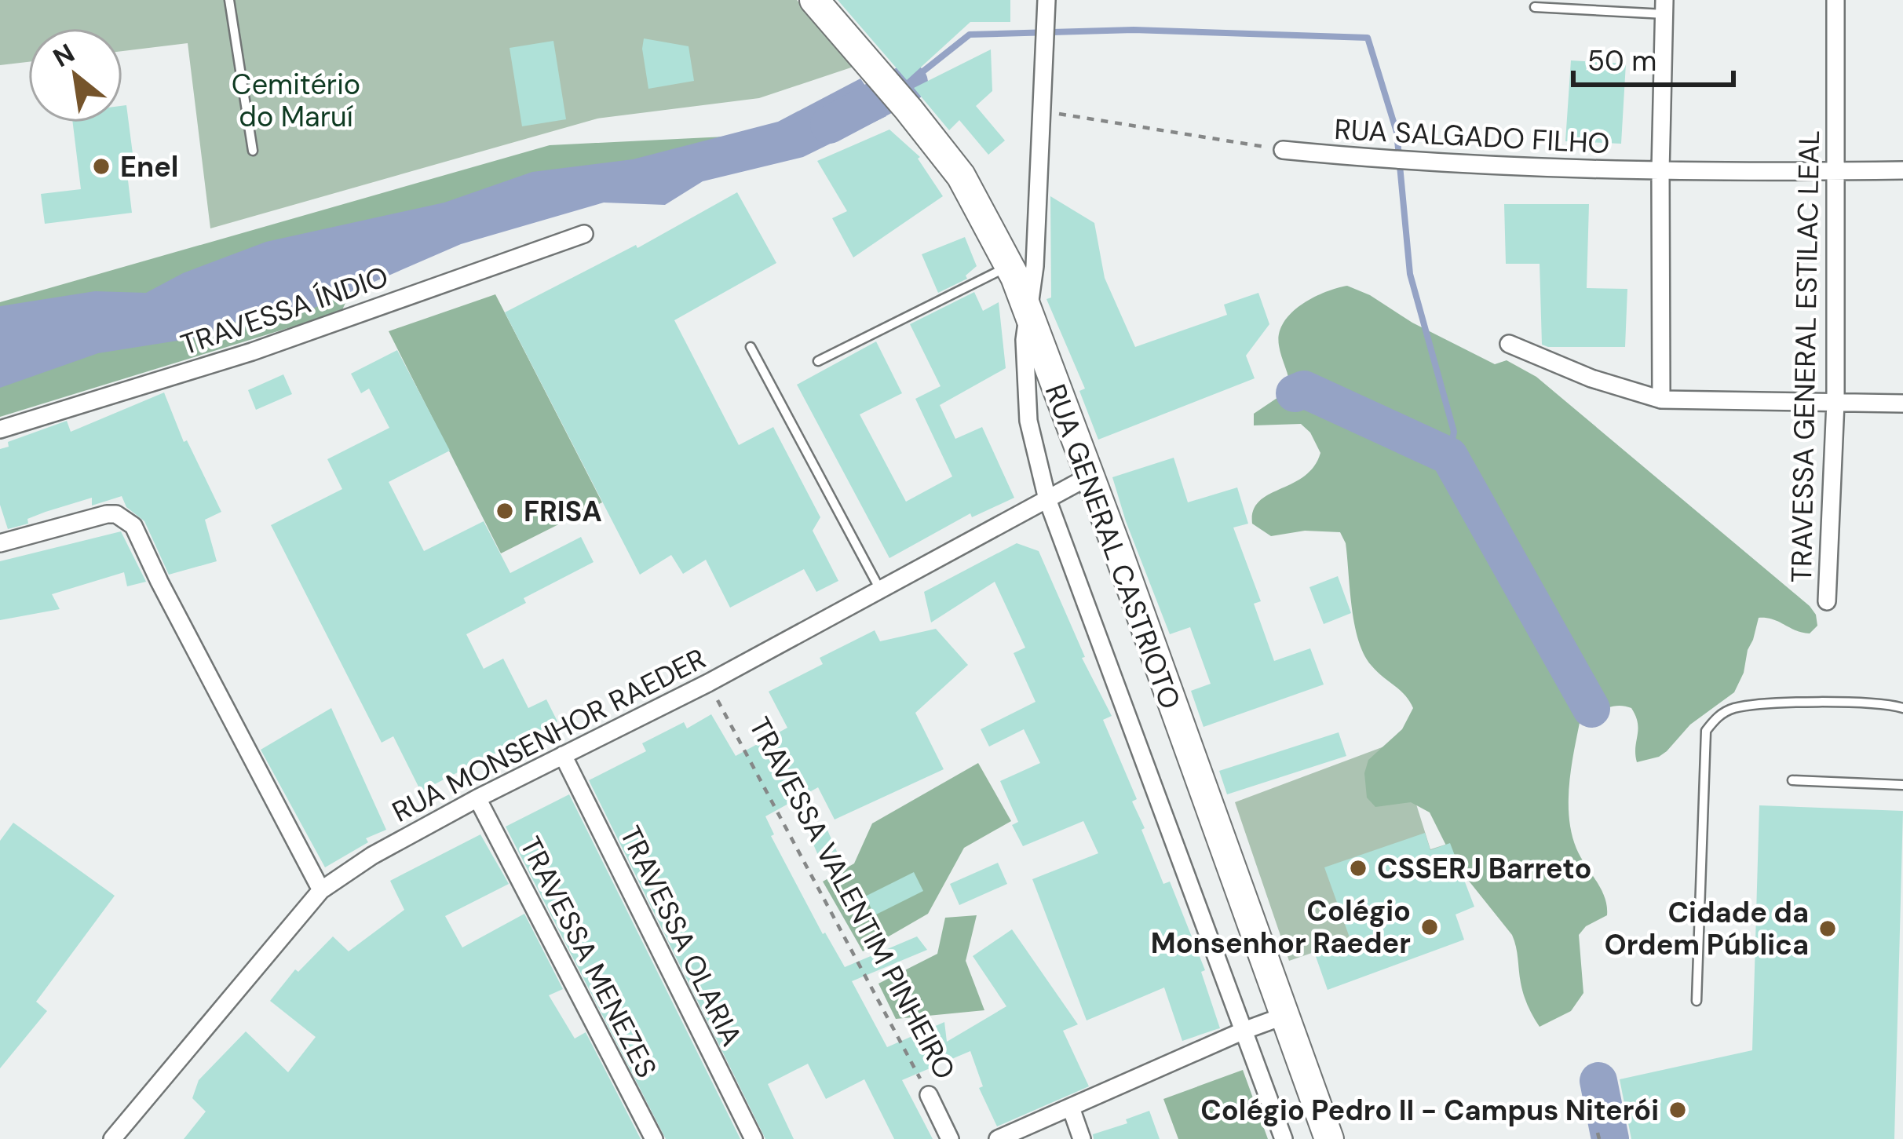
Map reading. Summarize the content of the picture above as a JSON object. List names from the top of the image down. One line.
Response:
{"streets":{"main road":["RUA GENERAL CASTRIOTO"],"street":["RUA SALGADO FILHO","TRAVESSA ÍNDIO","TRAVESSA GENERAL ESTILAC LEAL","RUA MONSENHOR RAEDER","TRAVESSA VALENTIM PINHEIRO","TRAVESSA OLARIA","TRAVESSA MENEZES"]},"crossings":[["RUA SALGADO FILHO","TRAVESSA GENERAL ESTILAC LEAL"],["RUA GENERAL CASTRIOTO","RUA MONSENHOR RAEDER"],["RUA MONSENHOR RAEDER","TRAVESSA VALENTIM PINHEIRO"],["RUA MONSENHOR RAEDER","TRAVESSA OLARIA"],["RUA MONSENHOR RAEDER","TRAVESSA MENEZES"]],"parks":["Cemitério do Maruí"],"places":["Enel","FRISA","CSSERJ Barreto","Colégio Monsenhor Raeder","Cidade da Ordem Pública","Colégio Pedro II - Campus Niterói"],"scale_bar":"50 m","north":"top left"}
